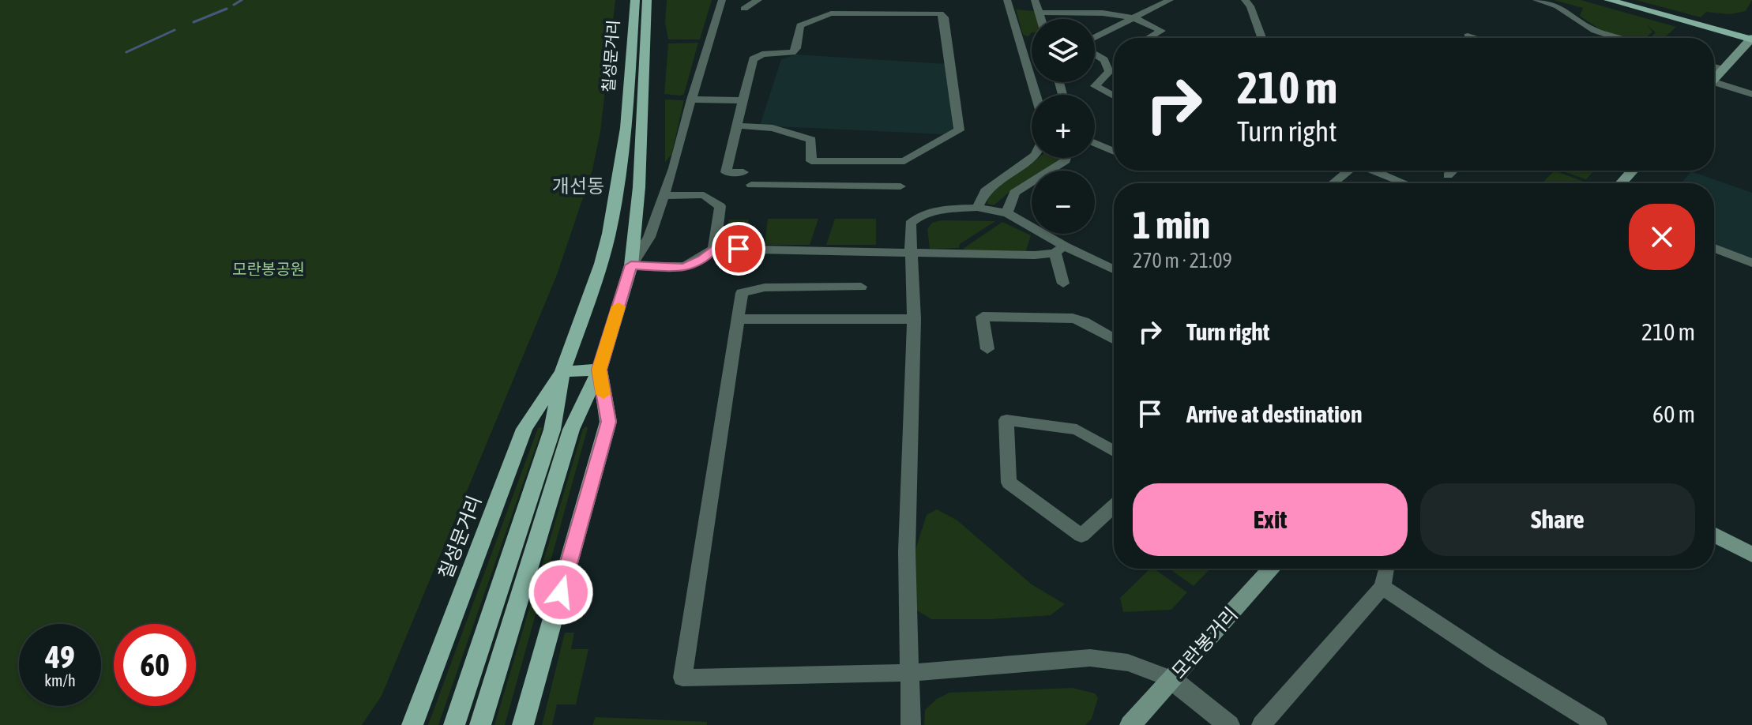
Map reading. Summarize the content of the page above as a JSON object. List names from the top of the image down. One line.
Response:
{"streets":{"main road":["칠성문거리","모란봉거리"]},"districts":["개선동"],"parks":["모란봉공원"],"page":{"map_buttons":["+","−"],"turn":["210 m","Turn right"],"heading":["1 min","270 m · 21:09"],"list":[{"name":"Turn right","value":"210 m"},{"name":"Arrive at destination","value":"60 m"}],"buttons":["Exit","Share"],"speed":"49 km/h","limit":"60"}}
